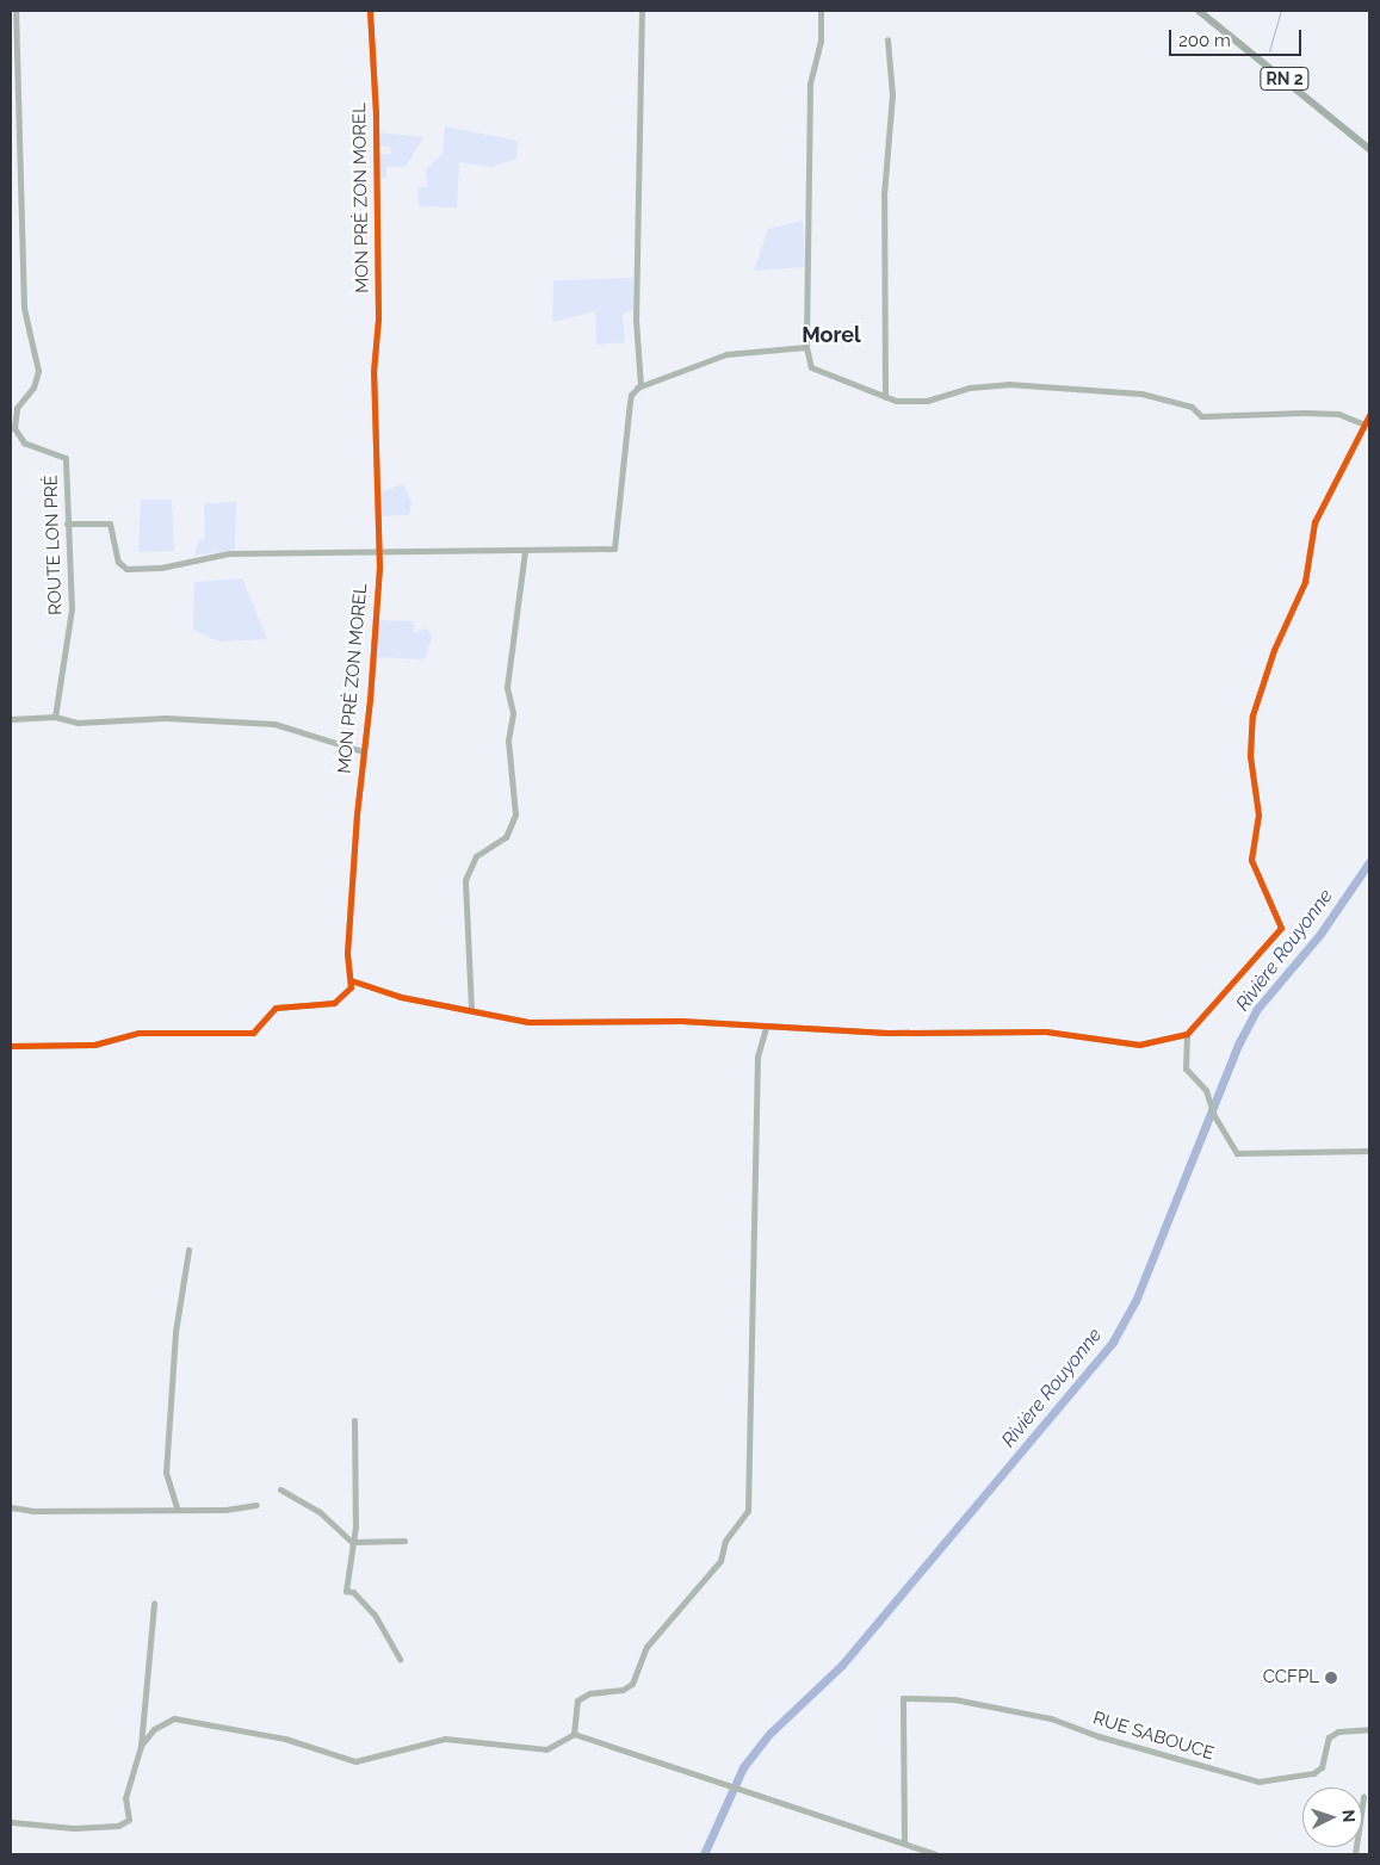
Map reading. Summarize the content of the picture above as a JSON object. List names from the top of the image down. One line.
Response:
{"streets":{"main road":["RN 2"],"street":["MON PRÉ ZON MOREL","ROUTE LON PRÉ","RUE SABOUCE"]},"districts":["Morel"],"water":["Rivière Rouyonne"],"places":["CCFPL"],"scale_bar":"200 m","north":"right"}
